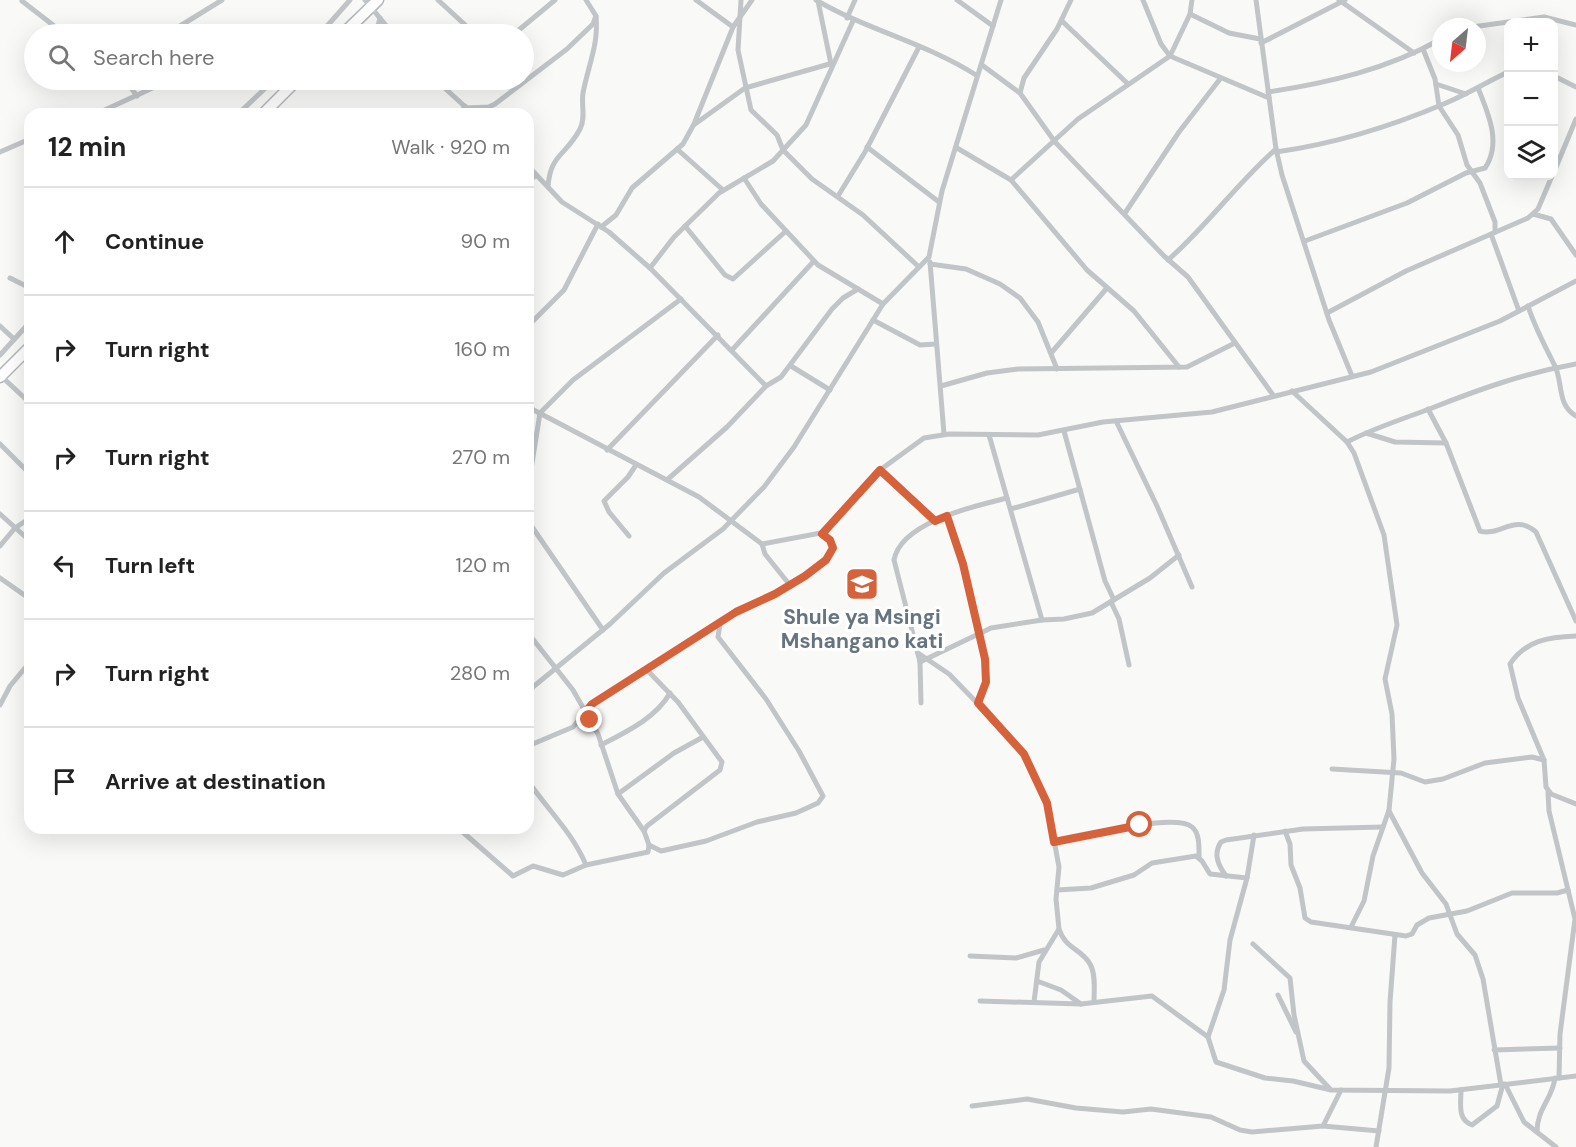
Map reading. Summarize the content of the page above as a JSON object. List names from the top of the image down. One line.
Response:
{"places":{"school or university":["Shule ya Msingi Mshangano kati"]},"north":"bottom left","page":{"map_buttons":["+","−"],"search":"Search here","heading":["12 min","Walk · 920 m"],"list":[["Continue","90 m"],["Turn right","160 m"],["Turn right","270 m"],["Turn left","120 m"],["Turn right","280 m"],"Arrive at destination"]}}
